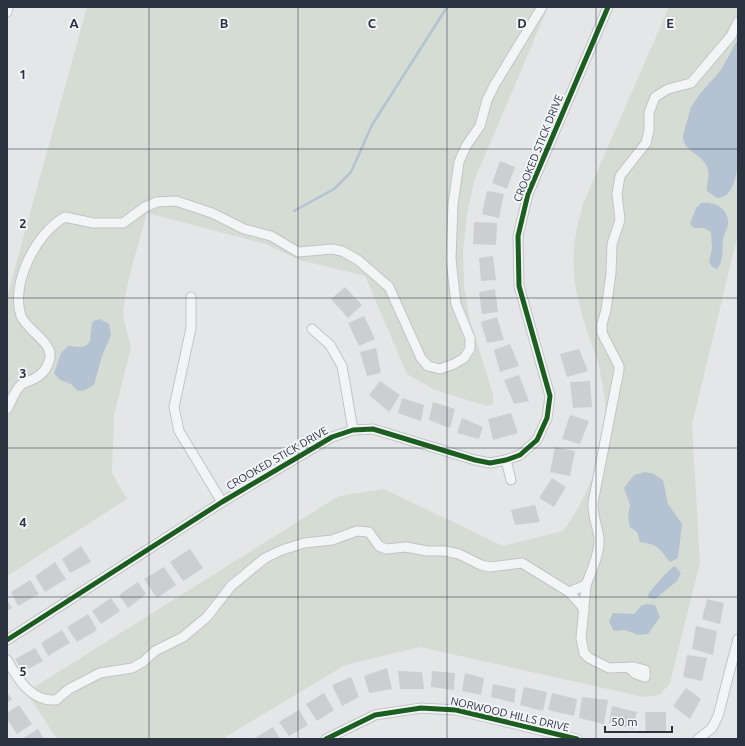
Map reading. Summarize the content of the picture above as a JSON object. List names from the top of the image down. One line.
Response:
{"streets":{"street":["CROOKED STICK DRIVE","NORWOOD HILLS DRIVE"]},"scale_bar":"50 m","grid":{"columns":["A","B","C","D","E"],"rows":["1","2","3","4","5"]}}
